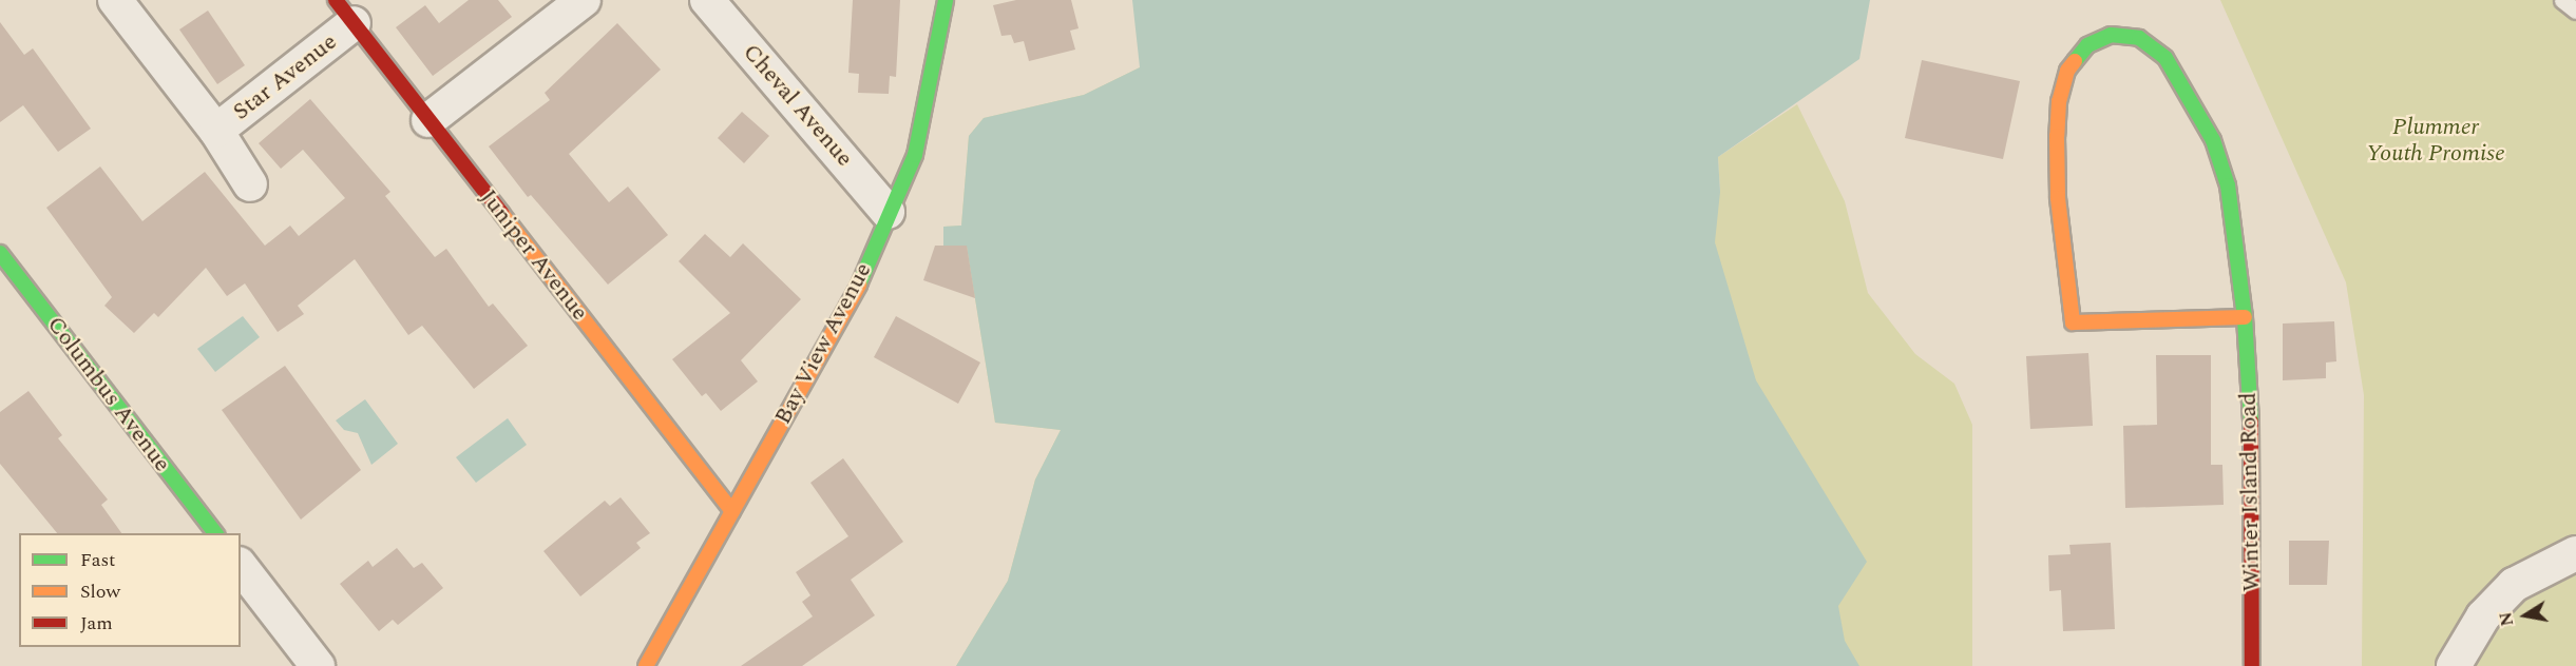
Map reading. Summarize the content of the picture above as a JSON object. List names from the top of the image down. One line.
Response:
{"streets":{"street":["Star Avenue","Cheval Avenue","Juniper Avenue","Bay View Avenue","Columbus Avenue","Winter Island Road"]},"crossings":[["Star Avenue","Juniper Avenue"],["Cheval Avenue","Bay View Avenue"],["Juniper Avenue","Bay View Avenue"]],"parks":["Plummer Youth Promise"],"legend":["Fast","Slow","Jam"],"north":"left"}
